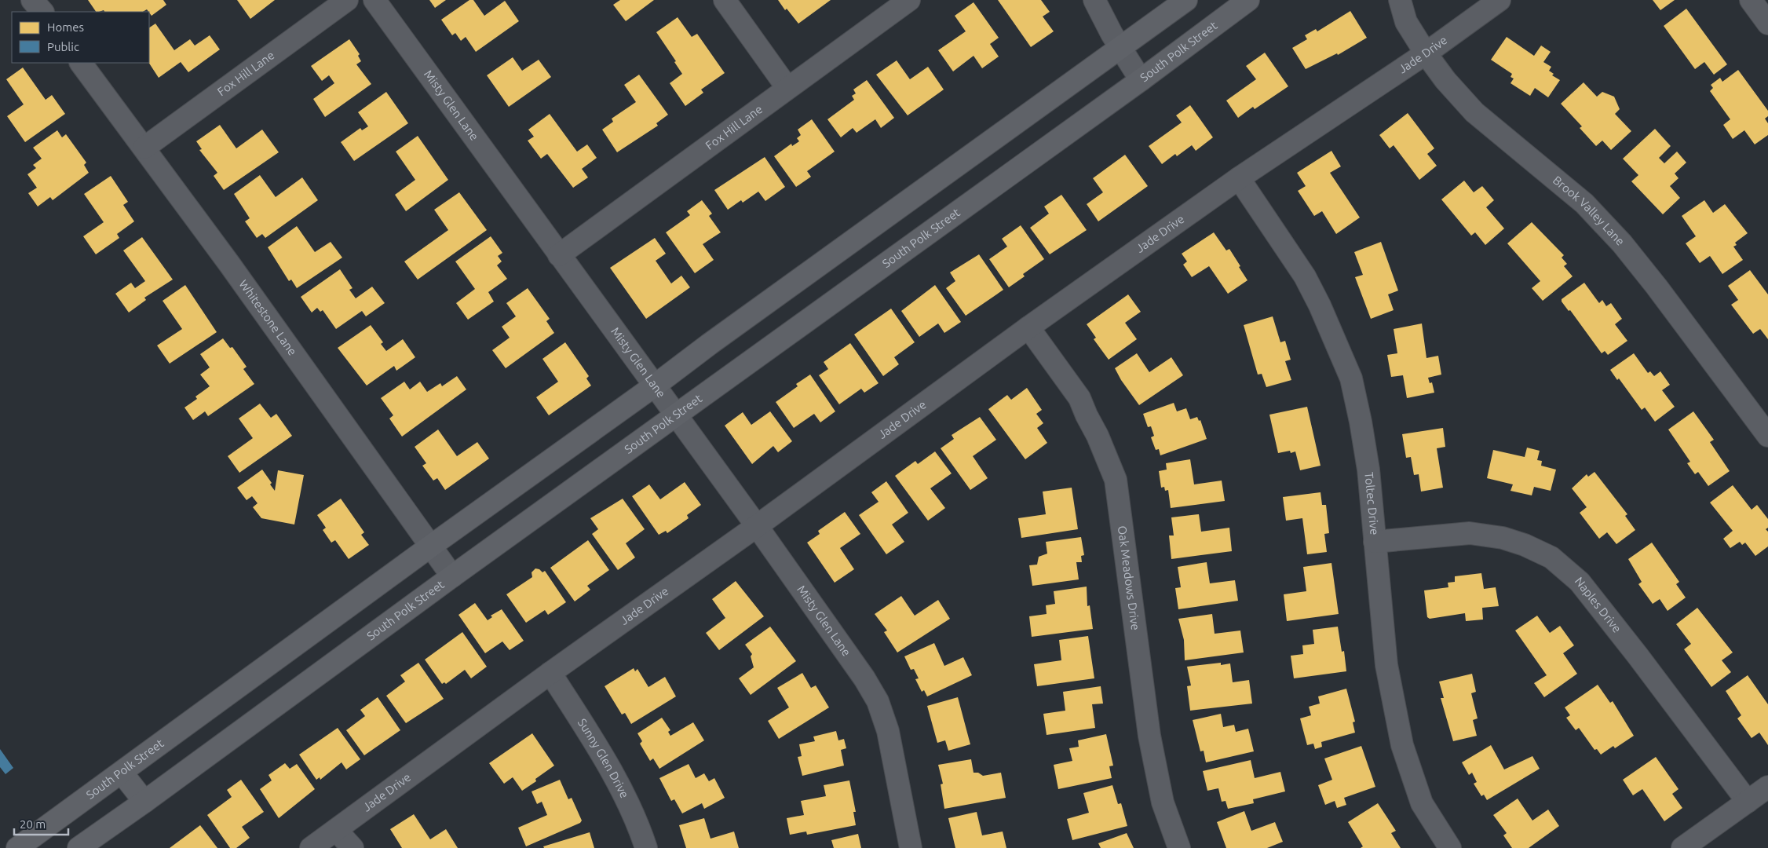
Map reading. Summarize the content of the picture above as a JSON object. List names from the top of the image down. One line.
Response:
{"streets":{"main road":["South Polk Street"],"street":["Jade Drive","Fox Hill Lane","Misty Glen Lane","Brook Valley Lane","Whitestone Lane","Toltec Drive","Oak Meadows Drive","Naples Drive","Sunny Glen Drive"]},"crossings":[["South Polk Street","Misty Glen Lane"],["South Polk Street","Whitestone Lane"],["Jade Drive","Misty Glen Lane"],["Jade Drive","Brook Valley Lane"],["Jade Drive","Toltec Drive"],["Jade Drive","Oak Meadows Drive"],["Jade Drive","Sunny Glen Drive"],["Fox Hill Lane","Misty Glen Lane"],["Fox Hill Lane","Whitestone Lane"],["Toltec Drive","Naples Drive"]],"legend":["Homes","Public"],"scale_bar":"20 m"}
